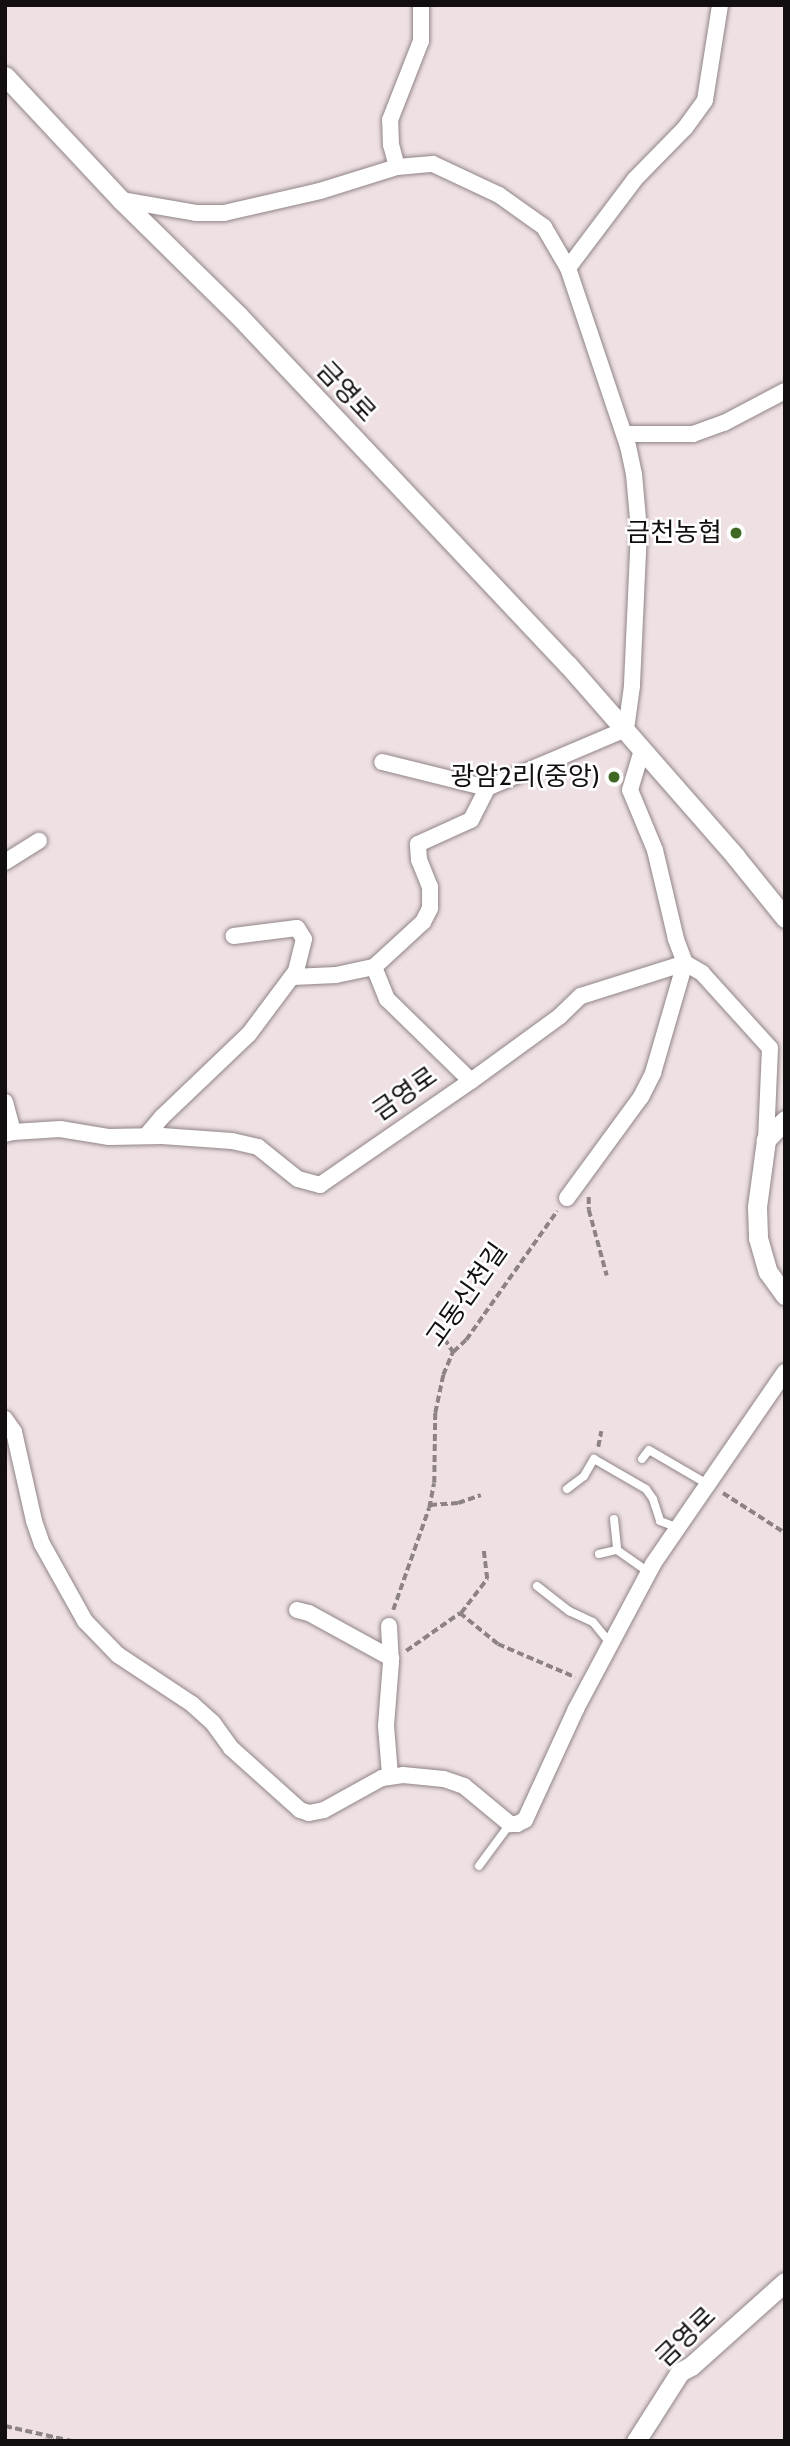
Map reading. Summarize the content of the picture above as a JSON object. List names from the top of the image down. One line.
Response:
{"streets":{"street":["금영로"],"path":["고동신천길"]},"places":["금천농협","광암2리(중앙)"]}
